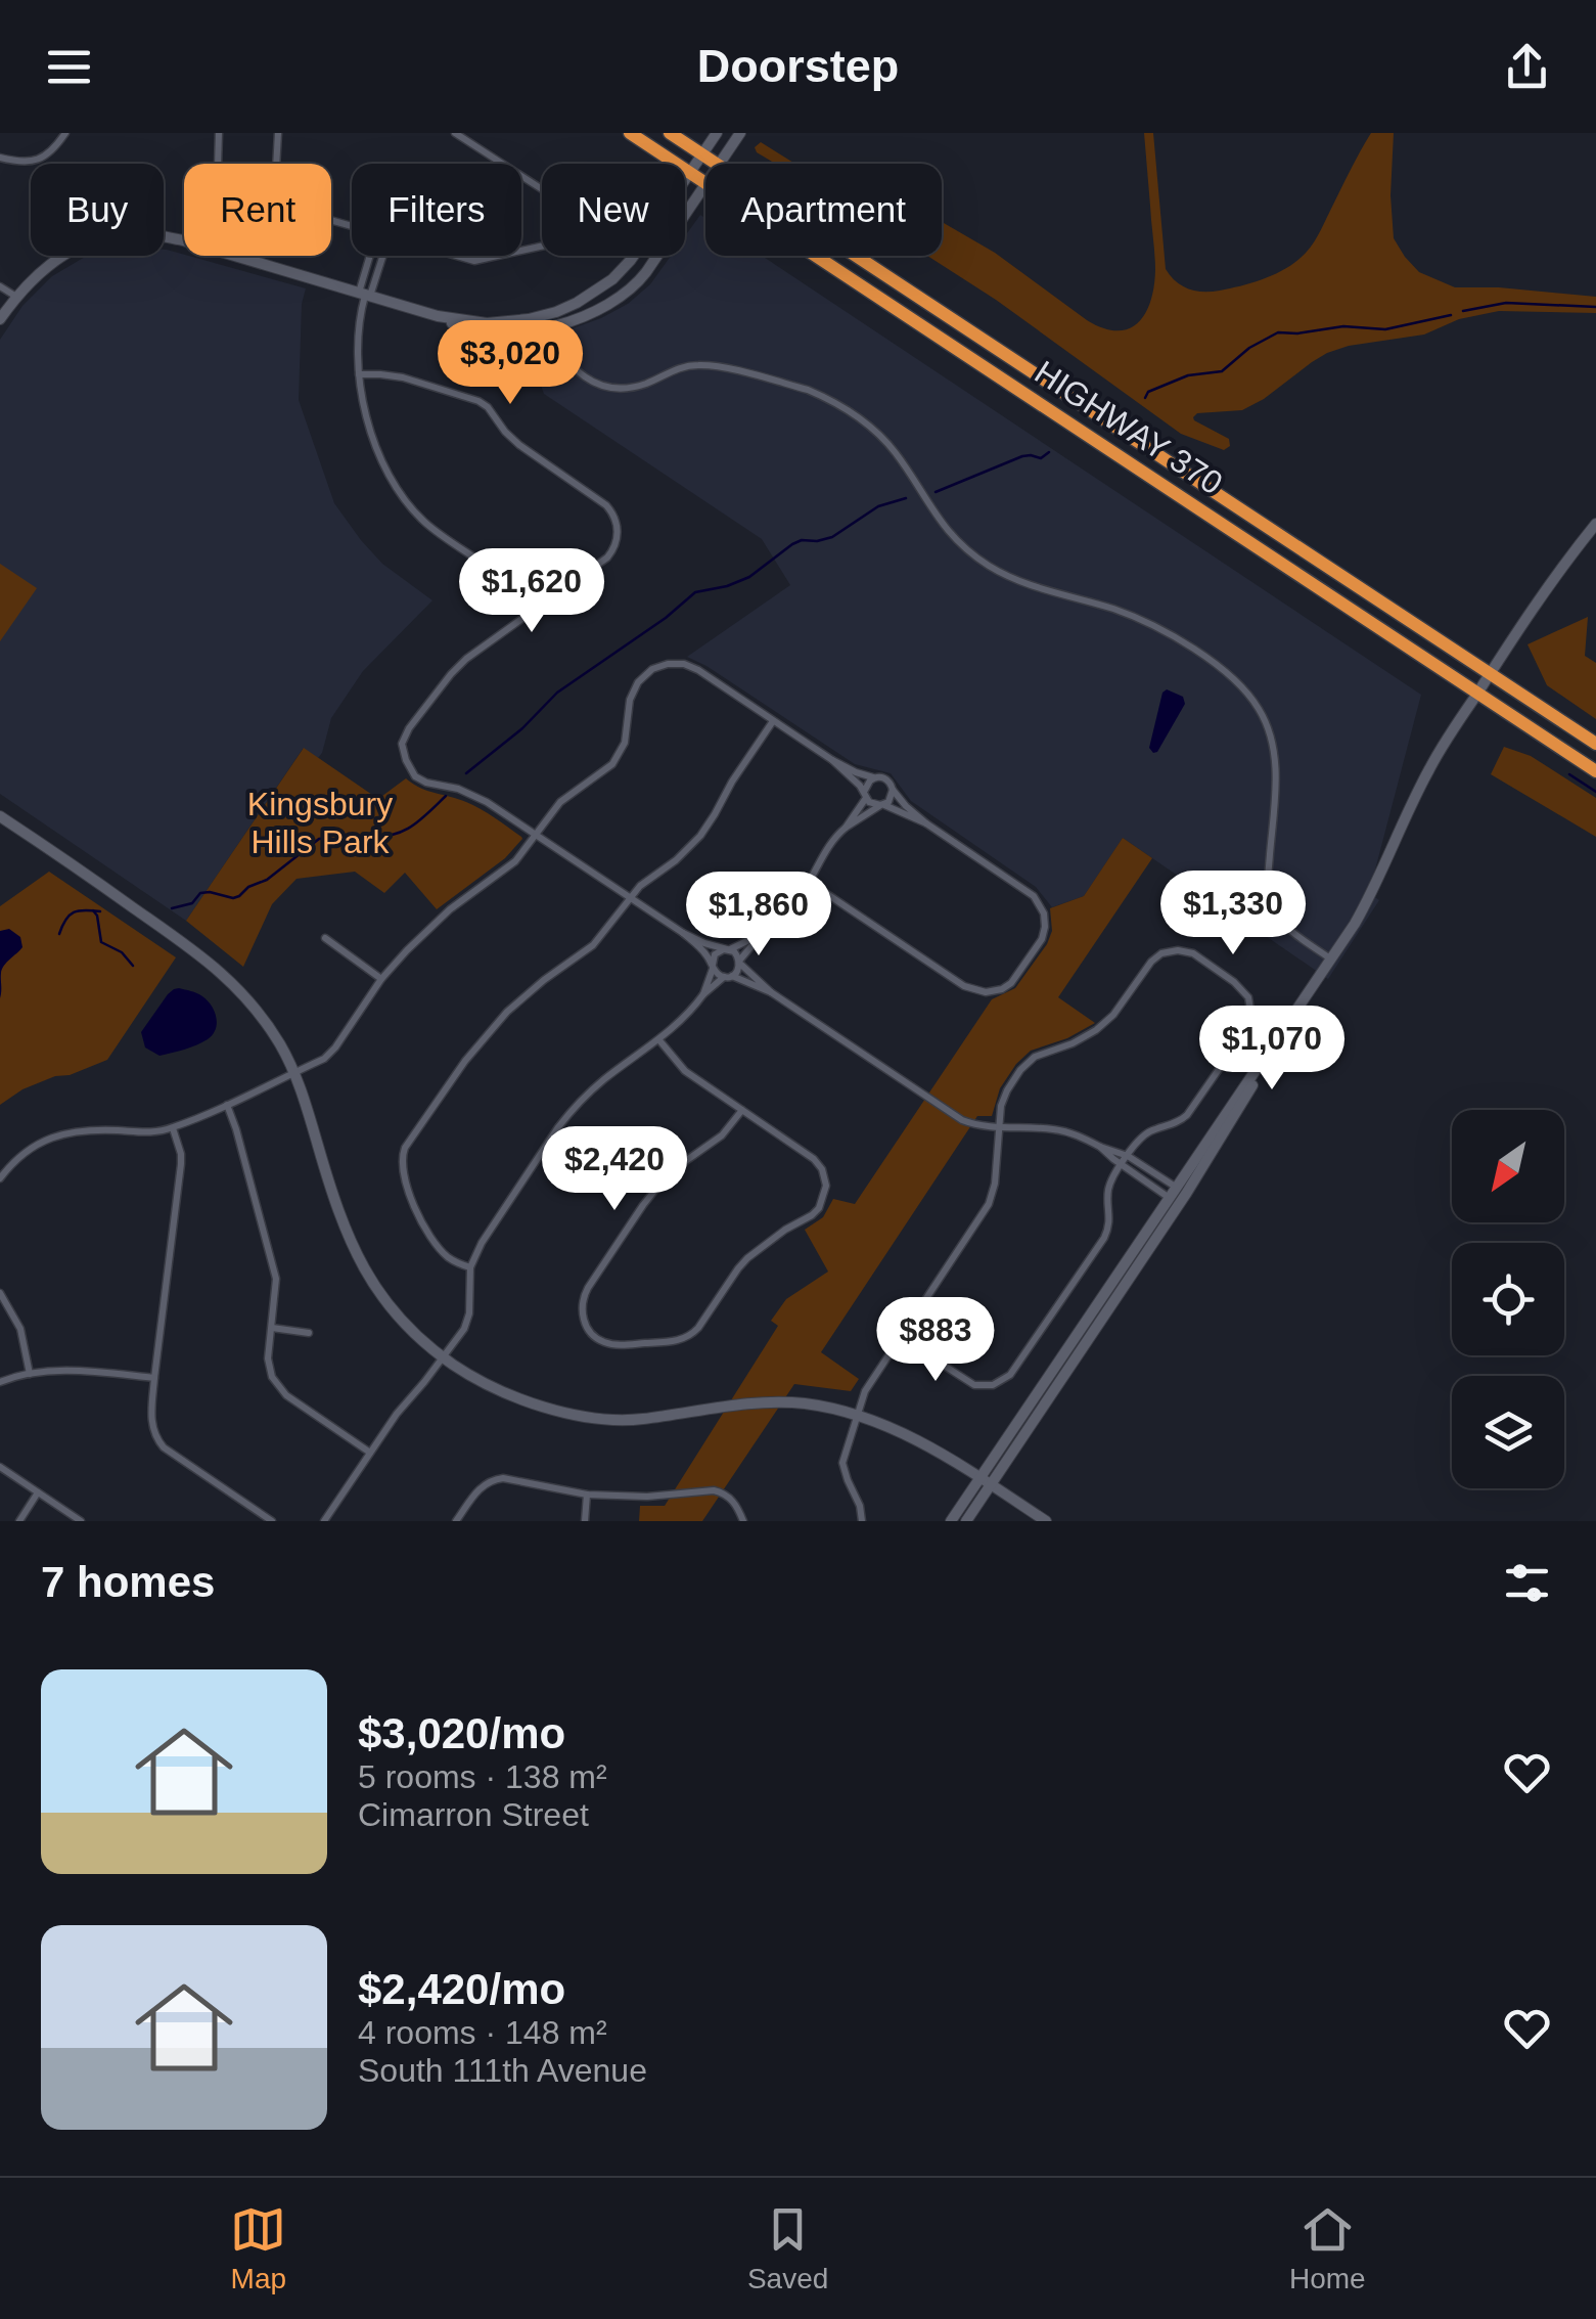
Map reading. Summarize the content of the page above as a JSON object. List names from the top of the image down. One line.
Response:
{"streets":{"highway":["HIGHWAY 370"]},"parks":["Kingsbury Hills Park"],"north":"bottom left","page":{"header":"Doorstep","chip":["Buy","Rent","Filters","New","Apartment"],"price":["$3,020","$1,620","$1,330","$1,860","$1,070","$2,420","$883"],"heading":"7 homes","list":[{"name":"$3,020/mo","note":"5 rooms · 138 m² · Cimarron Street"},{"name":"$2,420/mo","note":"4 rooms · 148 m² · South 111th Avenue"}],"tabs":["Map","Saved","Home"]}}
